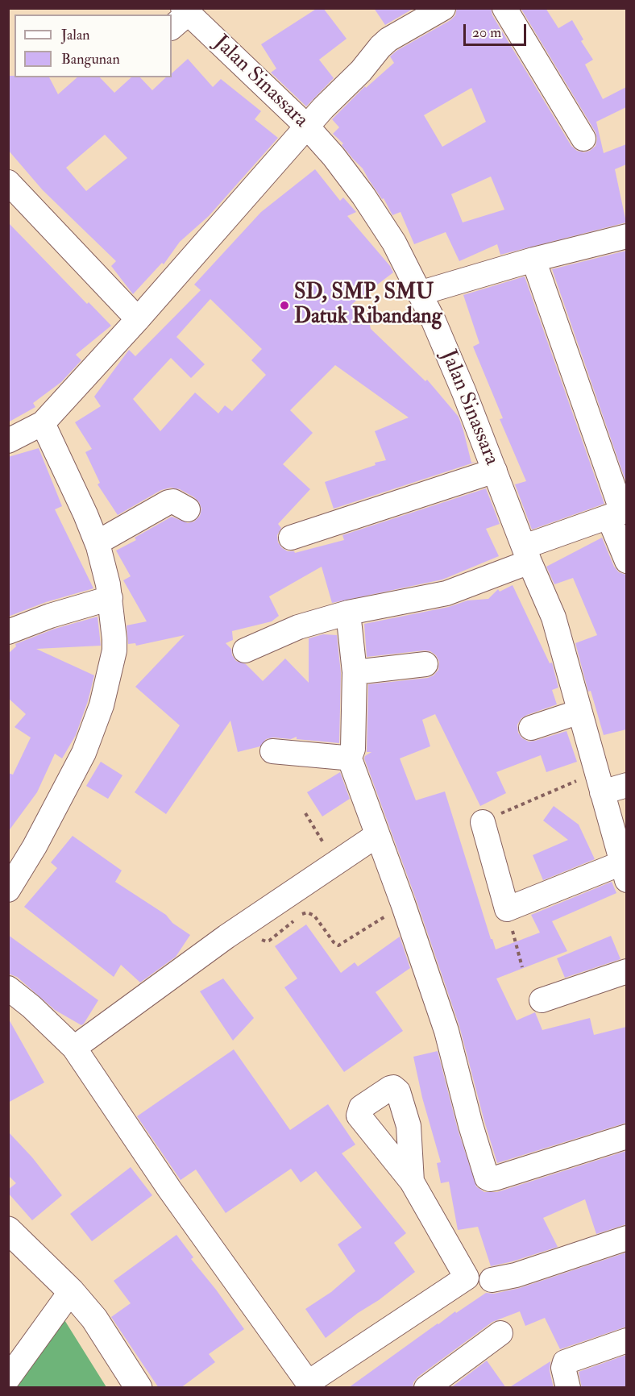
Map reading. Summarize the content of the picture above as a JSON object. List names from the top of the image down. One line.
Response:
{"streets":{"street":["Jalan Sinassara"]},"places":["SD, SMP, SMU Datuk Ribandang"],"legend":["Jalan","Bangunan"],"scale_bar":"20 m"}
